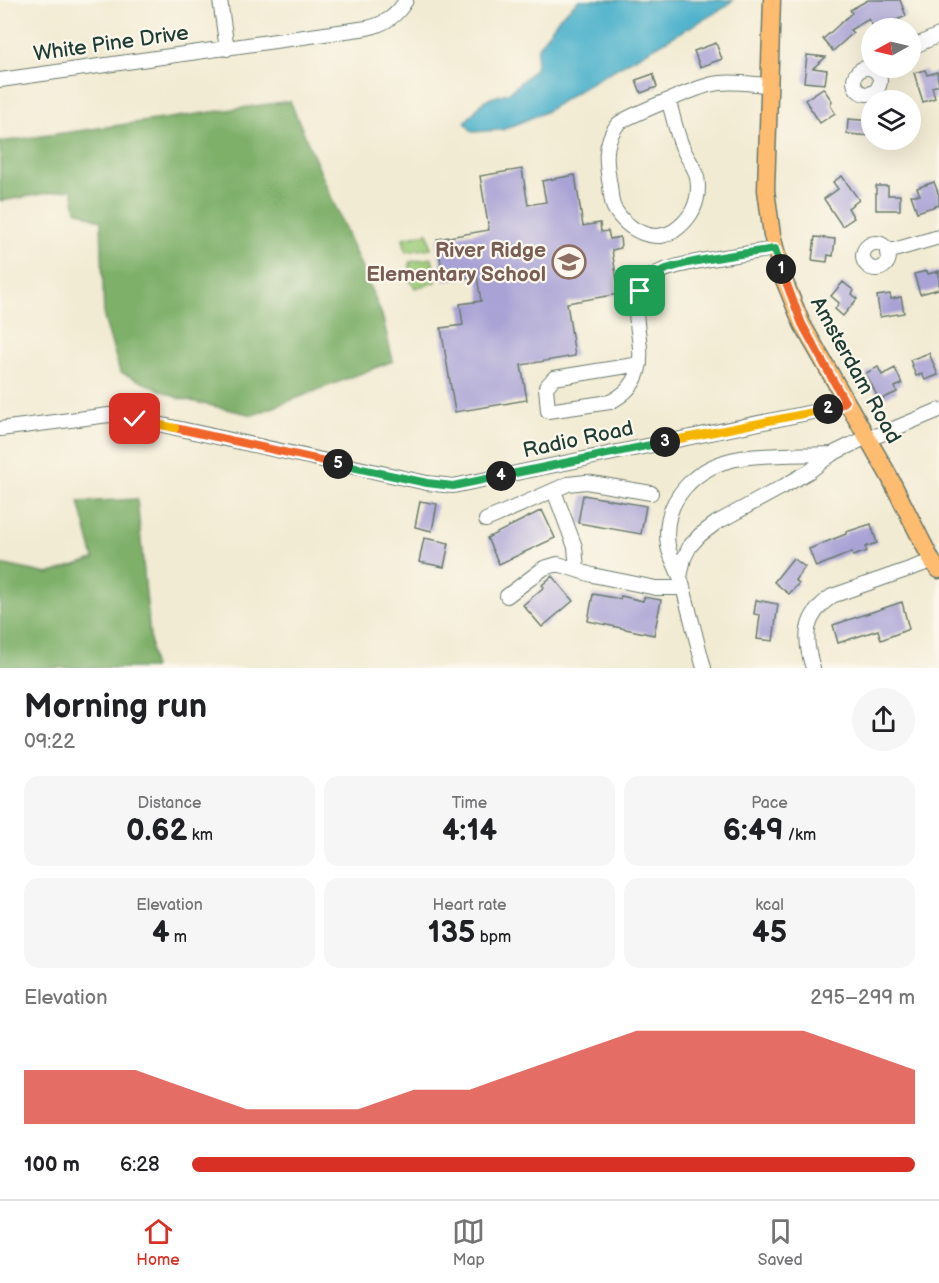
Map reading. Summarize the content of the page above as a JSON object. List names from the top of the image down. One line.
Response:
{"streets":{"main road":["Amsterdam Road"],"street":["White Pine Drive","Radio Road"]},"crossings":[["Amsterdam Road","Radio Road"]],"places":{"school or university":["River Ridge Elementary School"]},"north":"left","page":{"pins":["1","2","3","5","4"],"heading":["Morning run","09:22"],"stats":[["Distance","0.62 km"],["Time","4:14"],["Pace","6:49 /km"],["Elevation","4 m"],["Heart rate","135 bpm"],["kcal","45"]],"chart":["Elevation","295–299 m"],"list":[{"name":"100 m","note":"6:28"}],"tabs":["Home","Map","Saved"]}}
